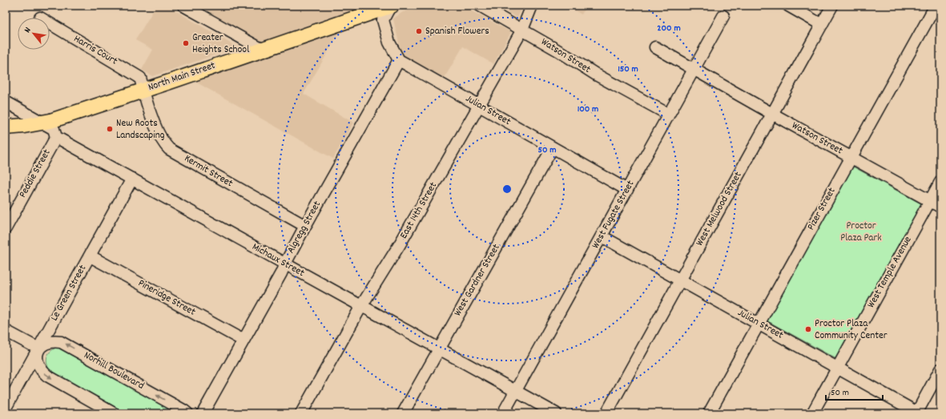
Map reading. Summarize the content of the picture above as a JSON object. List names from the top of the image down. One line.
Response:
{"streets":{"main road":["North Main Street"],"street":["Harris Court","Watson Street","Julian Street","Kermit Street","Peddie Street","West Melwood Street","Pizer Street","East 14th Street","West Fugate Street","Algregg Street","Michaux Street","West Temple Avenue","West Gardner Street","Le Green Street","Pineridge Street","Norhill Boulevard"]},"crossings":[["Harris Court","North Main Street"],["Harris Court","Kermit Street"],["Watson Street","West Melwood Street"],["Watson Street","Pizer Street"],["Watson Street","East 14th Street"],["Watson Street","West Fugate Street"],["Watson Street","West Temple Avenue"],["North Main Street","Kermit Street"],["North Main Street","Michaux Street"],["Julian Street","West Melwood Street"],["Julian Street","Pizer Street"],["Julian Street","East 14th Street"],["Julian Street","West Fugate Street"],["Julian Street","Algregg Street"],["Julian Street","West Temple Avenue"],["Julian Street","West Gardner Street"],["Kermit Street","Algregg Street"],["Peddie Street","Michaux Street"],["East 14th Street","Michaux Street"],["West Fugate Street","Michaux Street"],["Algregg Street","Michaux Street"],["Algregg Street","Pineridge Street"],["Michaux Street","West Gardner Street"],["Michaux Street","Le Green Street"],["Le Green Street","Pineridge Street"],["Le Green Street","Norhill Boulevard"]],"one_way":["Norhill Boulevard"],"parks":["Proctor Plaza Park"],"places":["Spanish Flowers","Greater Heights School","New Roots Landscaping","Proctor Plaza Community Center"],"scale_bar":"50 m","north":"top left","rings":["200 m","150 m","100 m","50 m"]}
